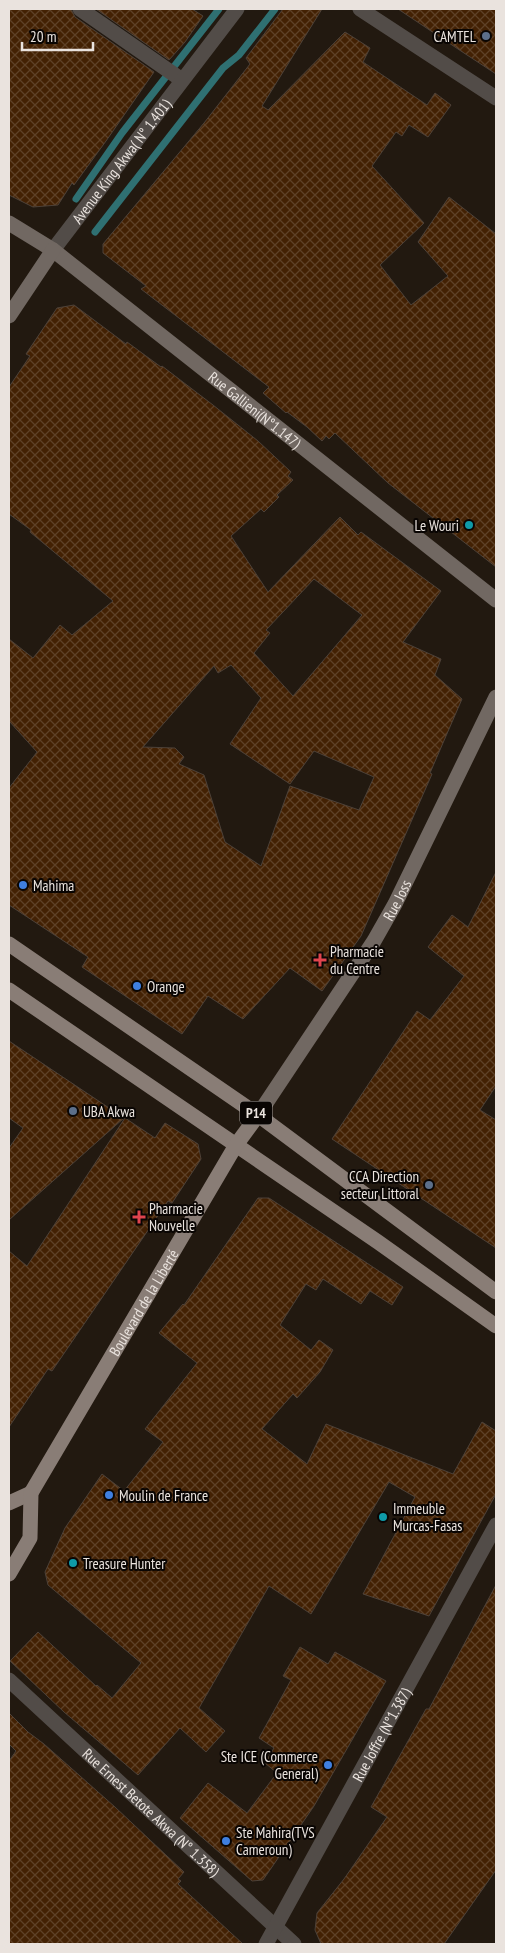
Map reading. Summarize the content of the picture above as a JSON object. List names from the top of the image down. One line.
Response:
{"streets":{"main road":["Avenue King Akwa( N° 1.401)","Rue Gallieni(N°1.147)","Rue Joss","P14","Boulevard de la Liberté"],"street":["Rue Joffre (N°1.387)","Rue Ernest Betote Akwa (N° 1.358)"]},"crossings":[["Avenue King Akwa( N° 1.401)","Rue Gallieni(N°1.147)"],["Rue Joss","P14"],["Rue Joss","Boulevard de la Liberté"],["P14","Boulevard de la Liberté"],["Rue Joffre (N°1.387)","Rue Ernest Betote Akwa (N° 1.358)"]],"places":{"other":["CAMTEL","Le Wouri","Mahima","Orange","UBA Akwa","CCA Direction secteur Littoral","Moulin de France","Immeuble Murcas-Fasas","Treasure Hunter","Ste ICE (Commerce General)","Ste Mahira(TVS Cameroun)"],"health":["Pharmacie du Centre","Pharmacie Nouvelle"]},"scale_bar":"20 m"}
